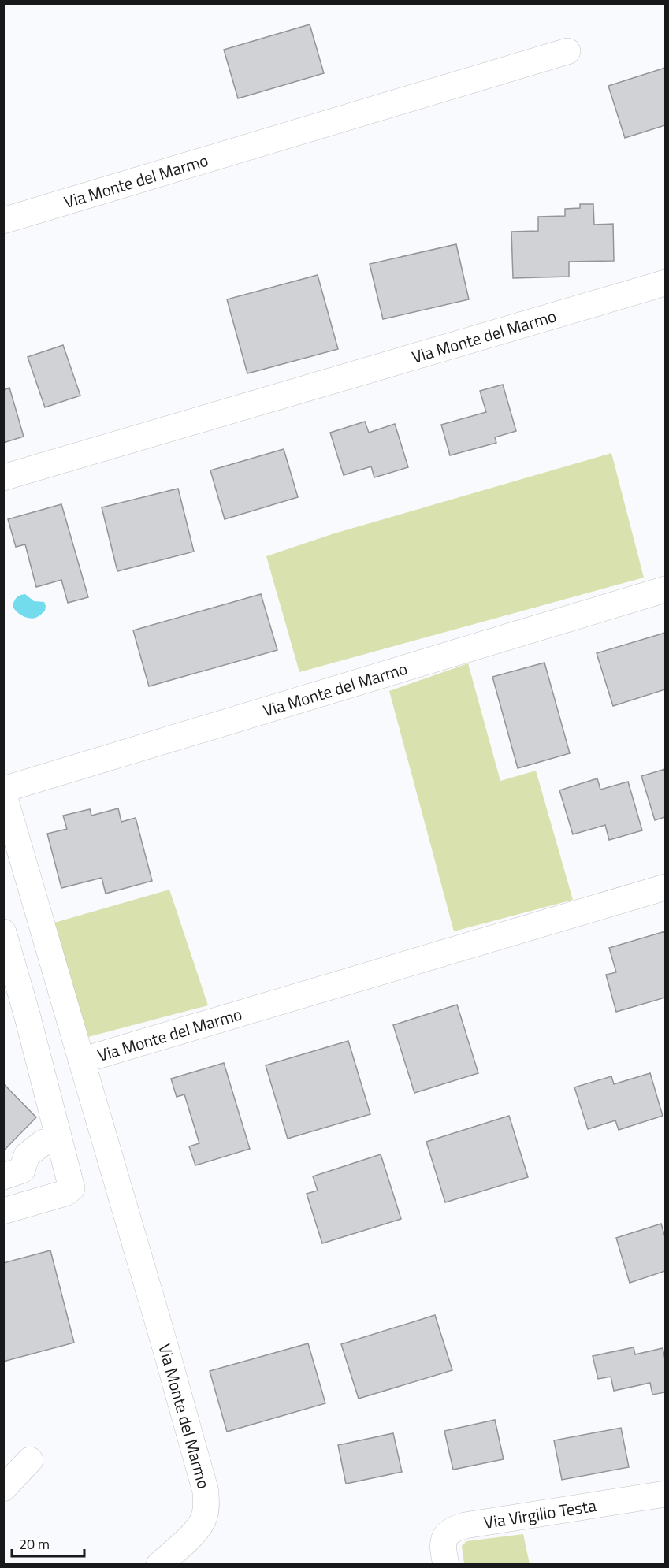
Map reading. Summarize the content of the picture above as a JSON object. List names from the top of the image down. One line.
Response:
{"streets":{"street":["Via Monte del Marmo","Via Virgilio Testa"]},"scale_bar":"20 m"}
